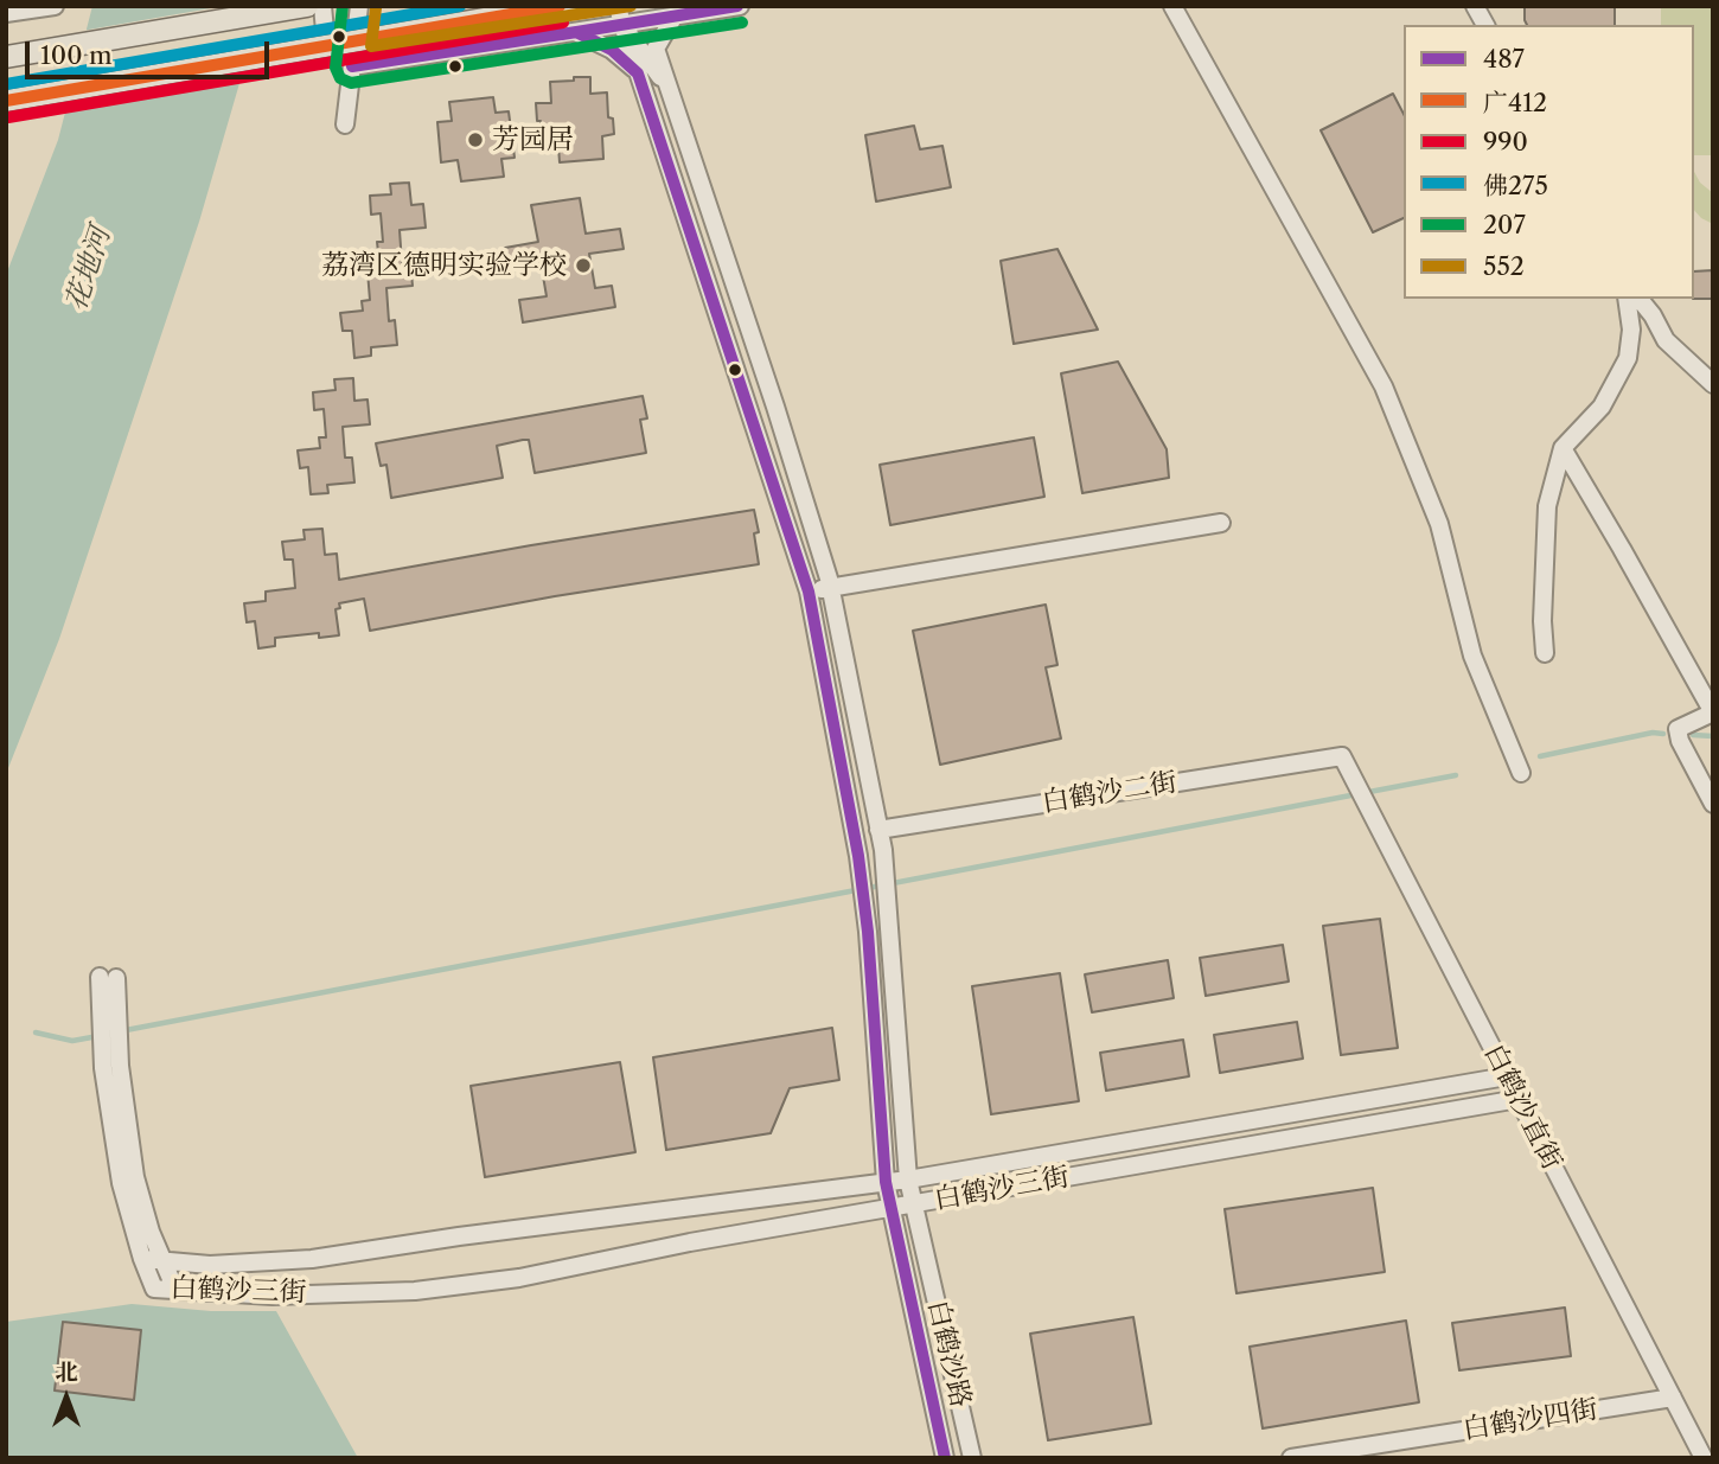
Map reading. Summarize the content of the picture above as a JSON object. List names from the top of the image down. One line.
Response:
{"streets":{"street":["白鹤沙二街","白鹤沙直街","白鹤沙三街","白鹤沙路","白鹤沙四街"]},"crossings":[["白鹤沙二街","白鹤沙直街"],["白鹤沙二街","白鹤沙路"],["白鹤沙直街","白鹤沙三街"],["白鹤沙直街","白鹤沙四街"],["白鹤沙三街","白鹤沙路"]],"water":["花地河"],"places":["芳园居","荔湾区德明实验学校"],"lines":["transit line 487","transit line 广412","transit line 佛275","transit line 207","transit line 552","transit line 990"],"legend":["487","广412","990","佛275","207","552"],"scale_bar":"100 m","north":"top"}
